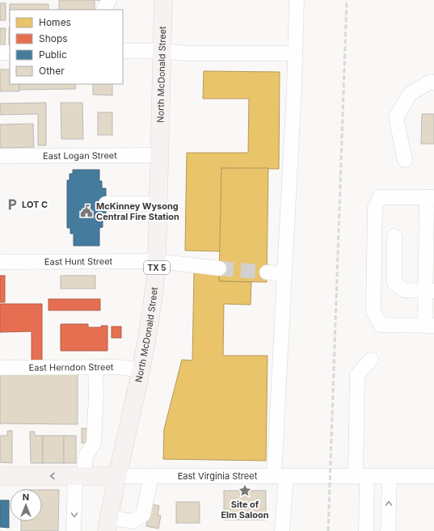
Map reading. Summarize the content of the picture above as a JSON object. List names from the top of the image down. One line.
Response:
{"streets":{"main road":["North McDonald Street","TX 5","East Virginia Street"],"street":["East Logan Street","East Hunt Street","East Herndon Street"]},"crossings":[["North McDonald Street","East Logan Street"],["North McDonald Street","East Hunt Street"],["North McDonald Street","East Herndon Street"],["North McDonald Street","East Virginia Street"]],"places":{"parking":["LOT C"],"public building":["McKinney Wysong Central Fire Station"],"place":["Site of Elm Saloon"]},"legend":["Homes","Shops","Public","Other"],"north":"top"}
